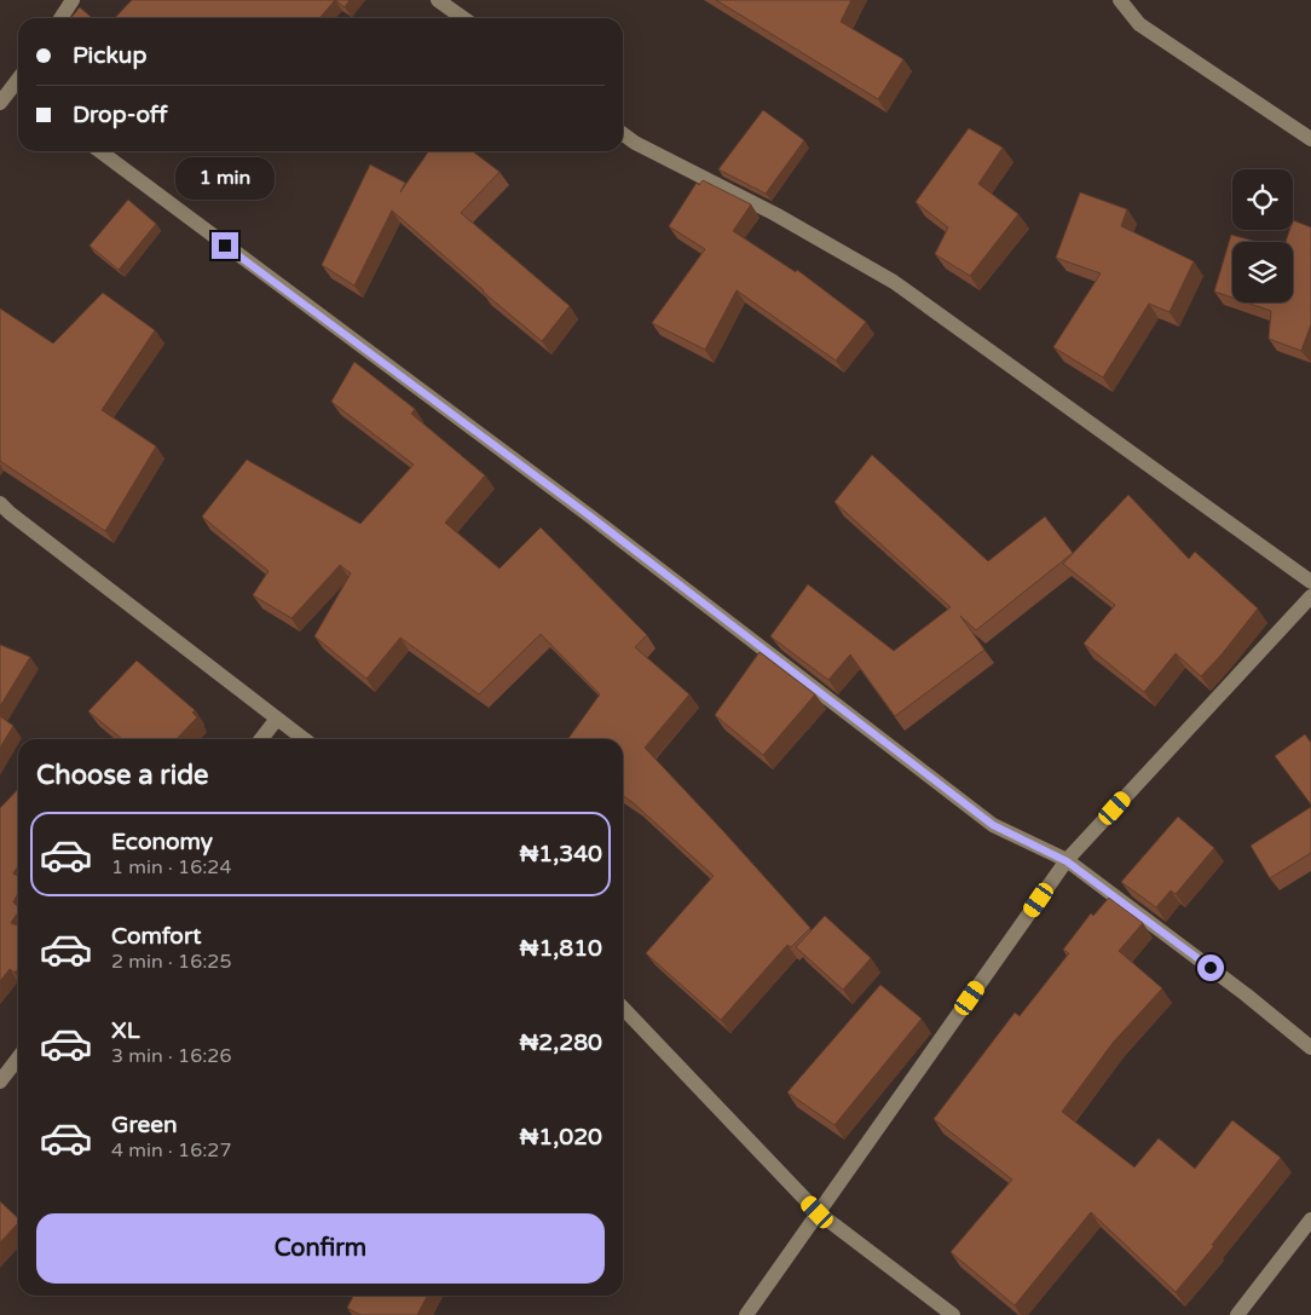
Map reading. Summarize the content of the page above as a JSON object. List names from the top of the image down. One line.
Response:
{"page":{"banner":["Pickup","Drop-off"],"bubble":"1 min","heading":"Choose a ride","list":[{"name":"Economy","note":"1 min · 16:24","value":"₦1,340"},{"name":"Comfort","note":"2 min · 16:25","value":"₦1,810"},{"name":"XL","note":"3 min · 16:26","value":"₦2,280"},{"name":"Green","note":"4 min · 16:27","value":"₦1,020"}],"buttons":"Confirm"}}
